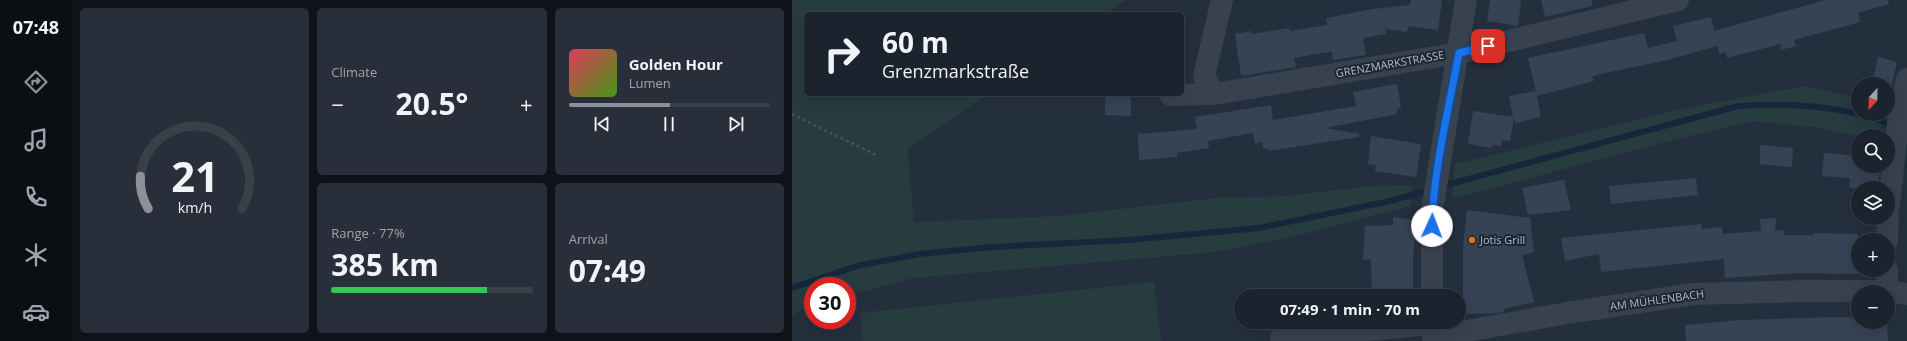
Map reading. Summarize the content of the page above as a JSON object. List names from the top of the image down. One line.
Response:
{"streets":{"street":["GRENZMARKSTRASSE","AM MÜHLENBACH"]},"places":["Jotis Grill"],"north":"bottom","page":{"tabs":"07:48","tile":["Climate",["Range · 77%","385 km"],["Arrival","07:49"]],"turn":["60 m","Grenzmarkstraße"],"song":["Golden Hour","Lumen"],"map_buttons":["+","−"],"heat":["−","20.5°","+"],"limit":"30","trip":"07:49 · 1 min · 70 m","gauge":["21","km/h"]}}
